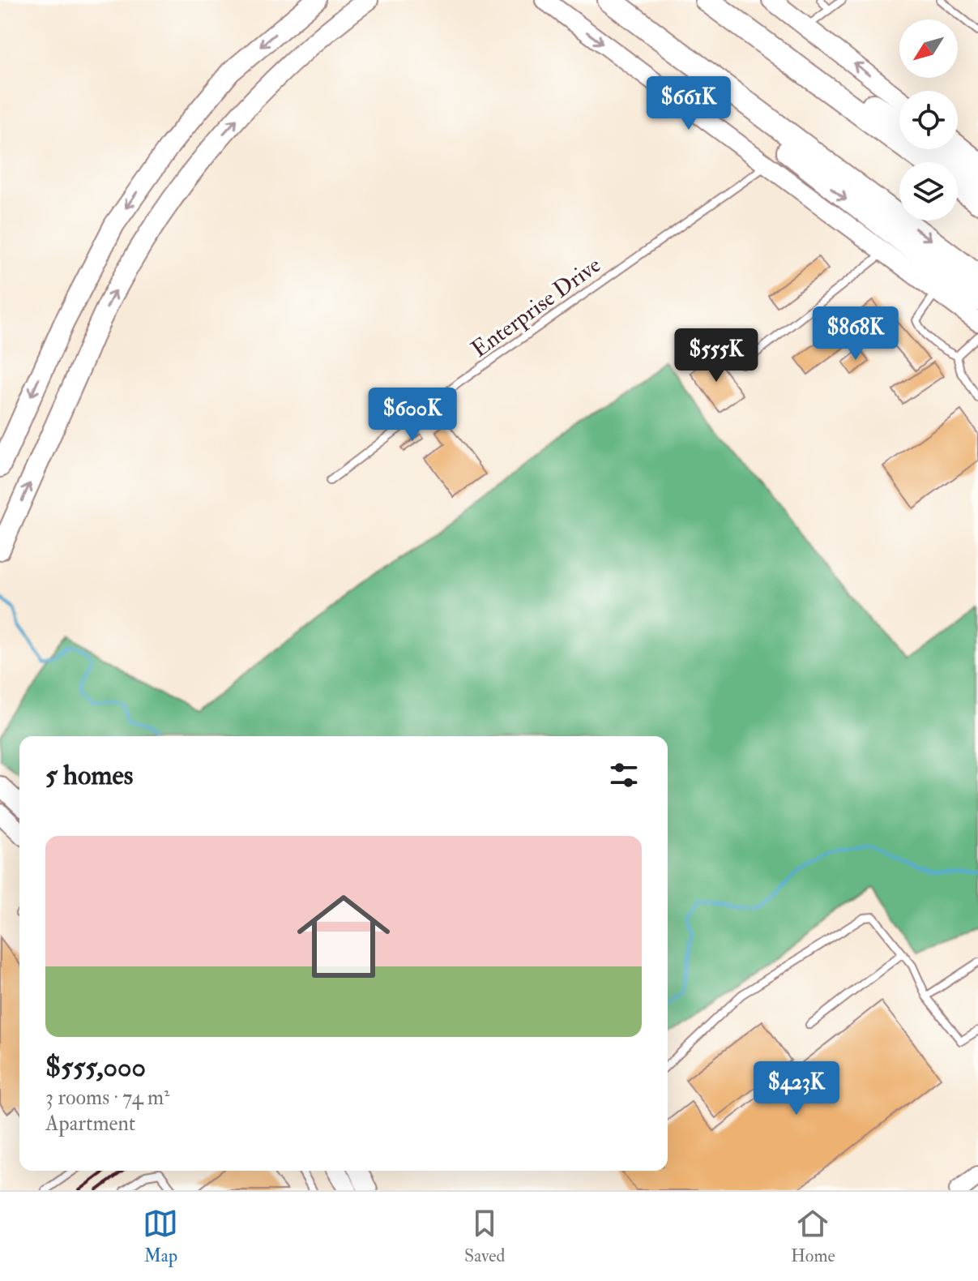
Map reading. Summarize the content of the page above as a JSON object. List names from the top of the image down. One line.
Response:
{"streets":{"lane":["Enterprise Drive"]},"north":"bottom left","page":{"price":["$661K","$868K","$555K","$600K","$423K"],"heading":"5 homes","list":[{"name":"$555,000","note":"3 rooms · 74 m² · Apartment"}],"tabs":["Map","Saved","Home"]}}
